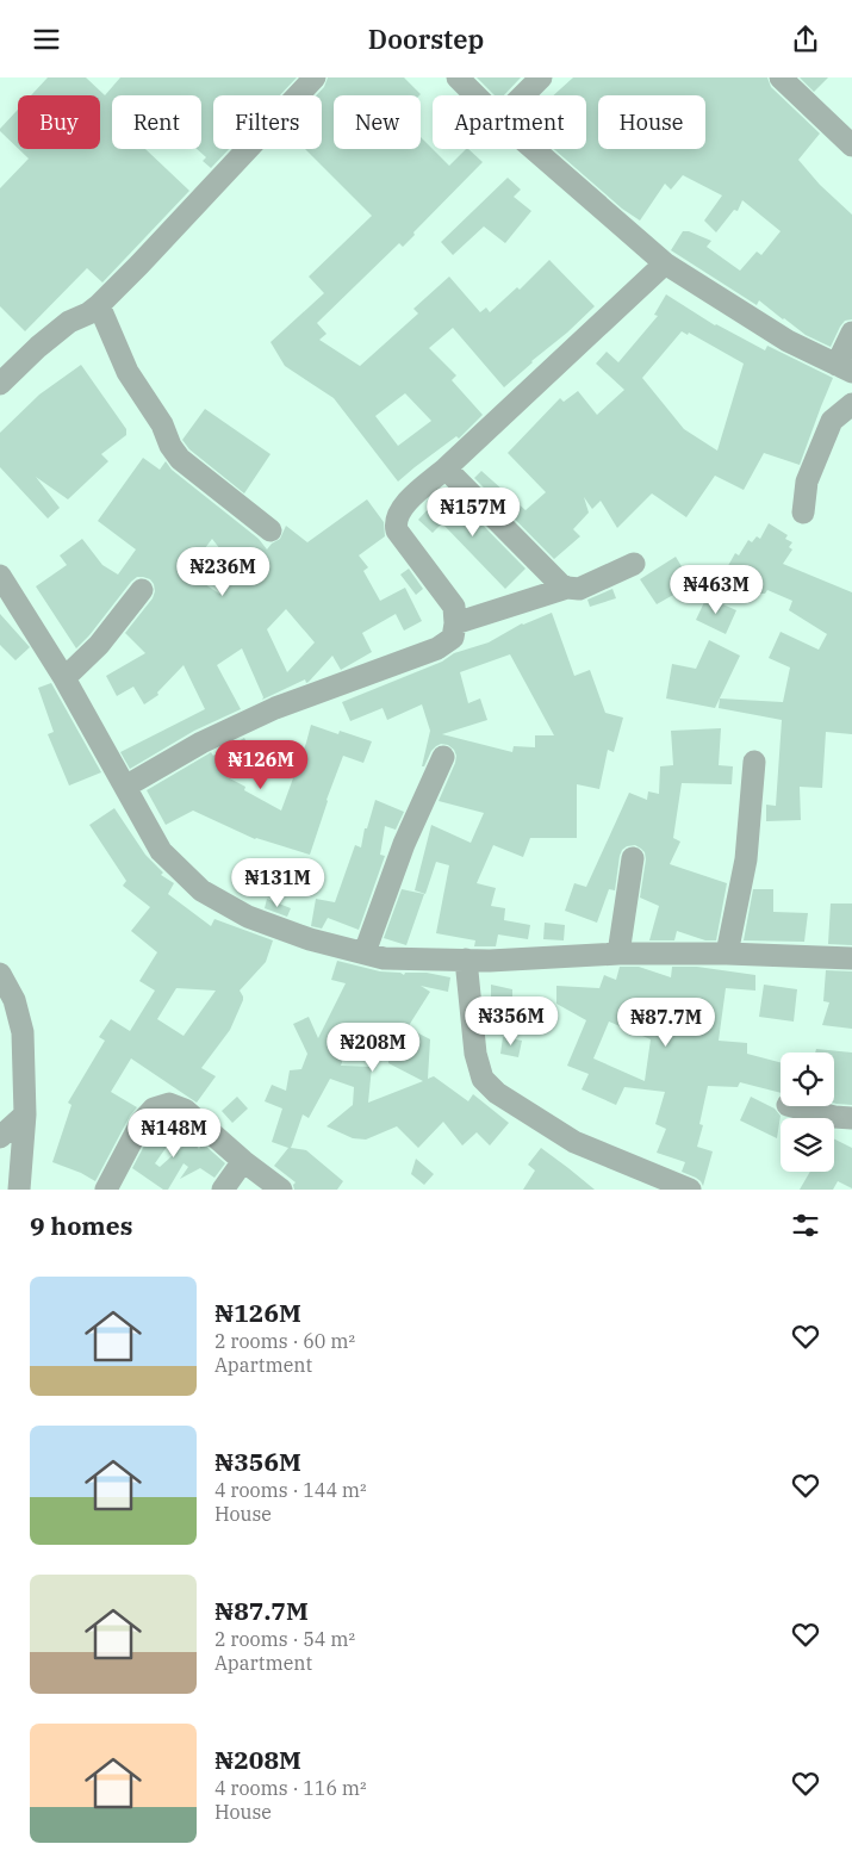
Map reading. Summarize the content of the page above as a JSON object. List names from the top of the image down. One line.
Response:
{"page":{"header":"Doorstep","chip":["Buy","Rent","Filters","New","Apartment","House"],"price":["₦157M","₦236M","₦463M","₦126M","₦131M","₦356M","₦87.7M","₦208M","₦148M"],"heading":"9 homes","list":[{"name":"₦126M","note":"2 rooms · 60 m² · Apartment"},{"name":"₦356M","note":"4 rooms · 144 m² · House"},{"name":"₦87.7M","note":"2 rooms · 54 m² · Apartment"},{"name":"₦208M","note":"4 rooms · 116 m² · House"}]}}
